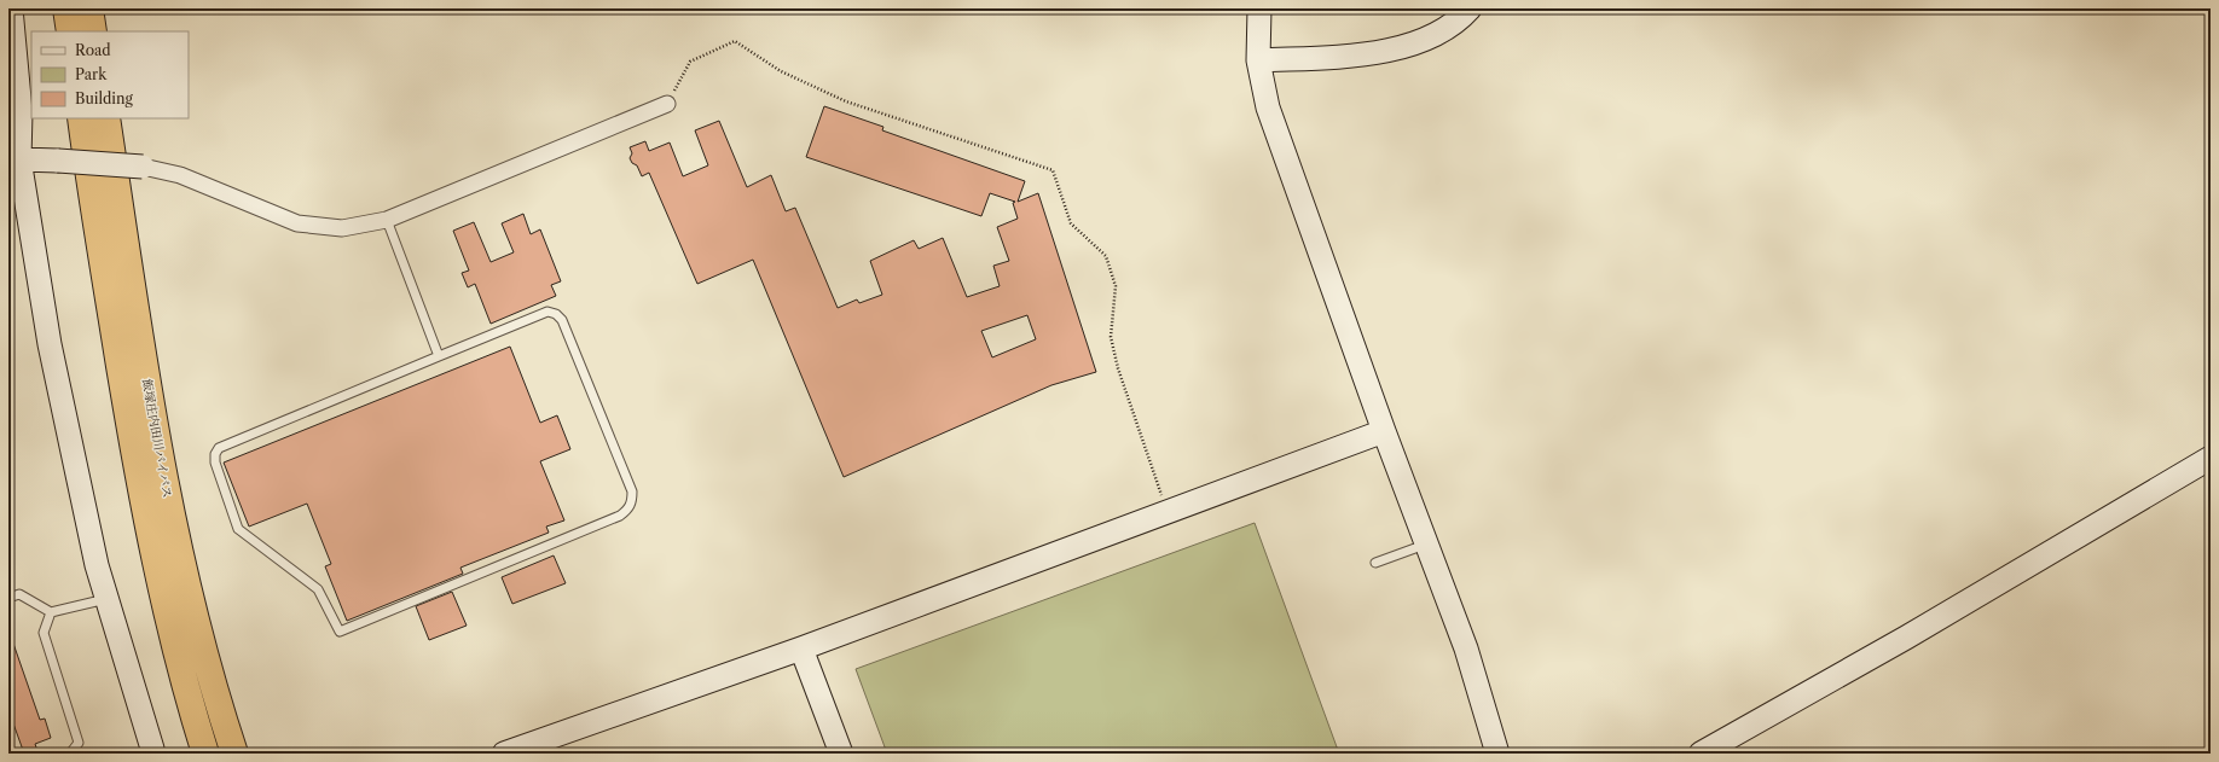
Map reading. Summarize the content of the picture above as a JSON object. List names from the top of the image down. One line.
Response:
{"streets":{"highway":["飯塚庄内田川バイパス"]},"legend":["Road","Park","Building"]}
